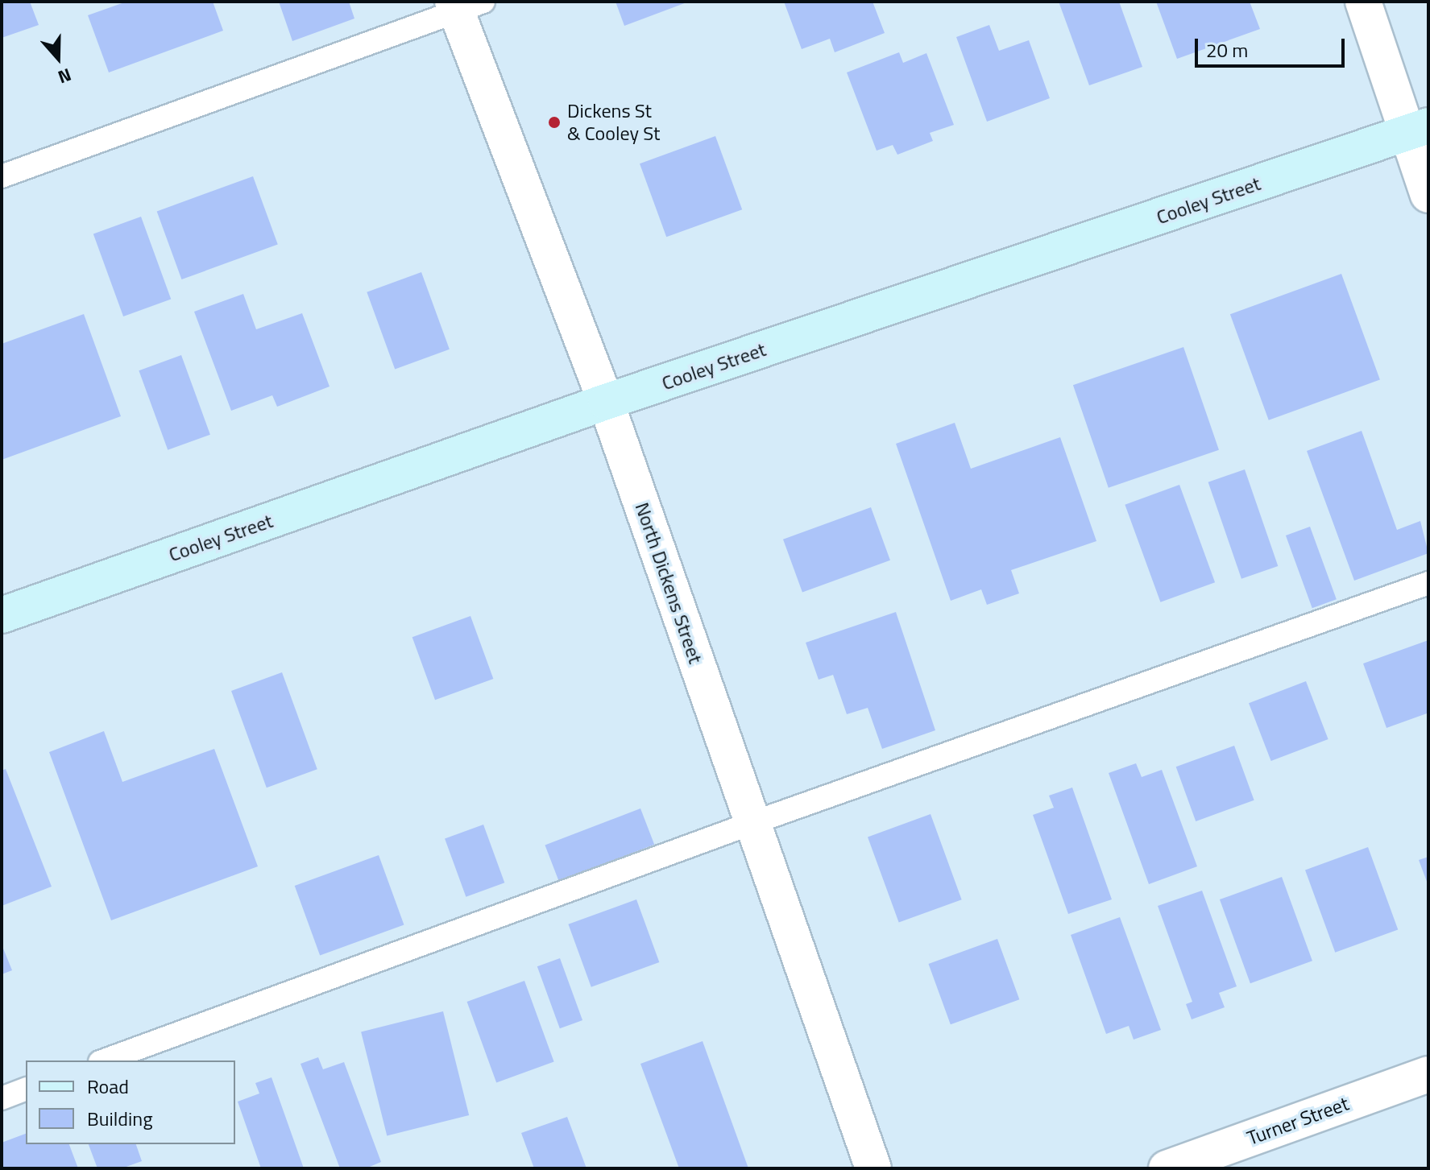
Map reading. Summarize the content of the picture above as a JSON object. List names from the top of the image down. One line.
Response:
{"streets":{"street":["Cooley Street","North Dickens Street","Turner Street"]},"crossings":[["Cooley Street","North Dickens Street"]],"places":["Dickens St & Cooley St"],"legend":["Road","Building"],"scale_bar":"20 m","north":"bottom"}
